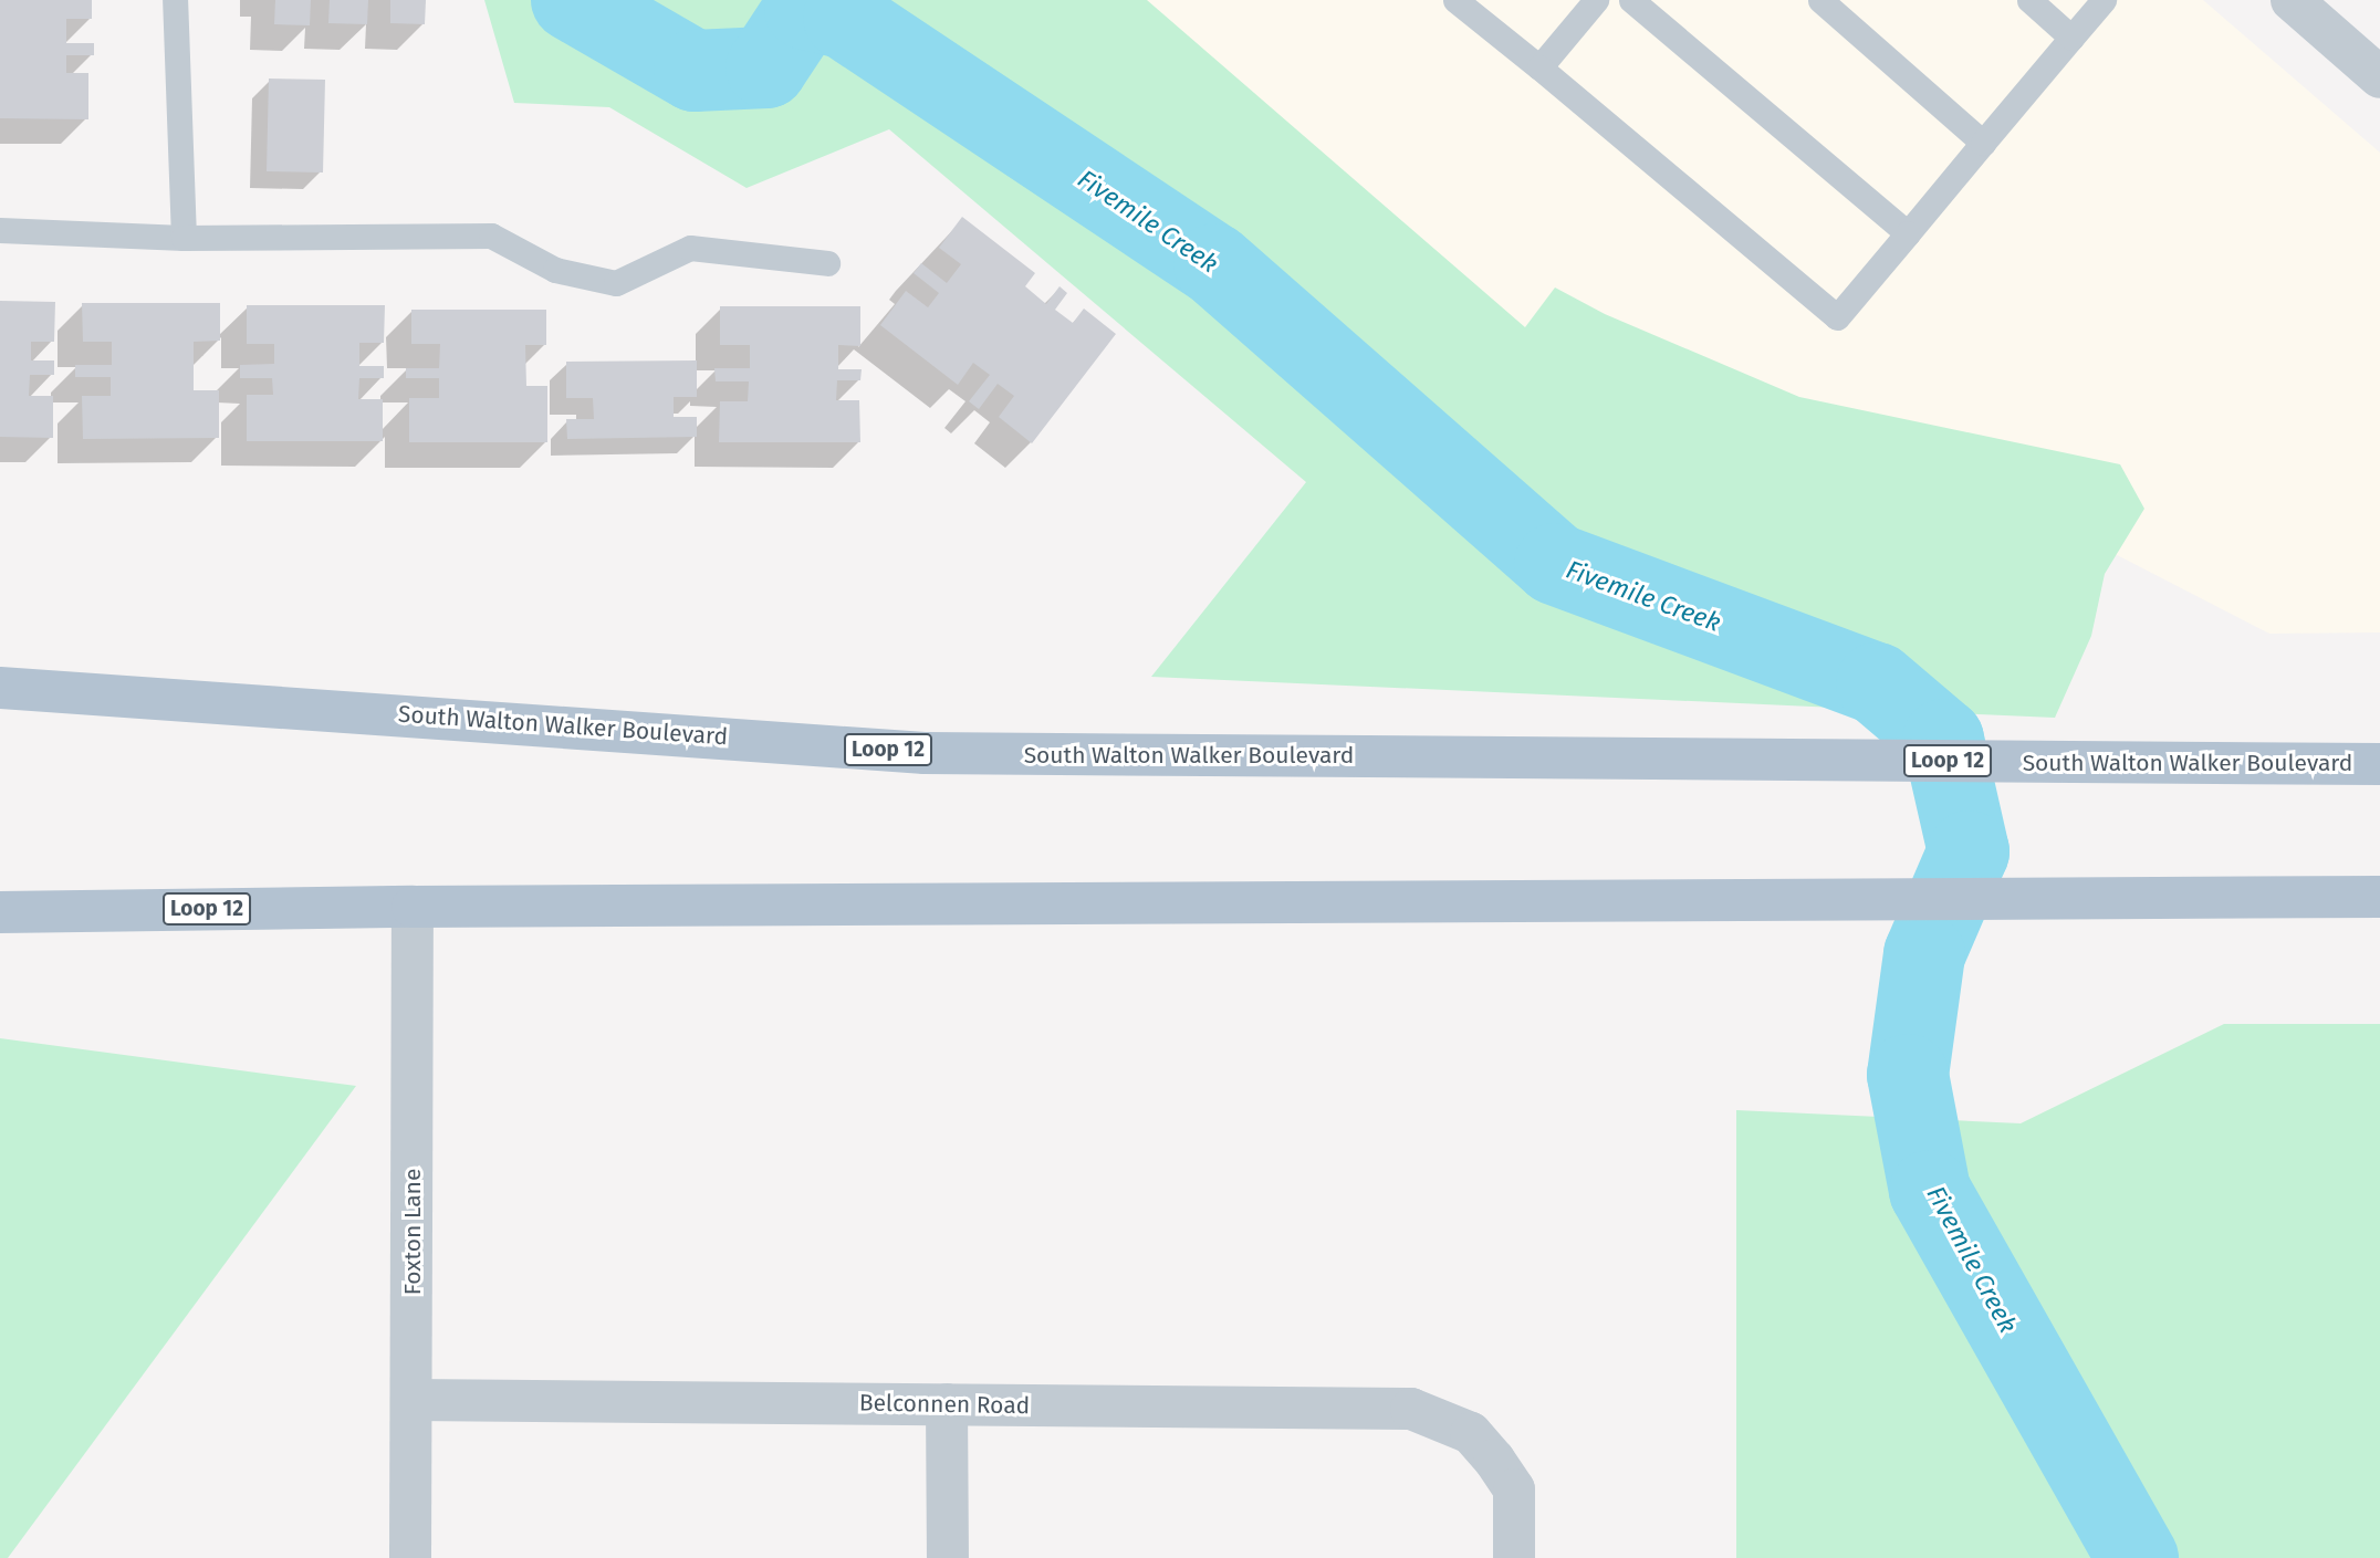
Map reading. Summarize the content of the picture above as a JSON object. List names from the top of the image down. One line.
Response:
{"streets":{"main road":["South Walton Walker Boulevard","Loop 12"],"street":["Foxton Lane","Belconnen Road"]},"crossings":[["Loop 12","Foxton Lane"],["Foxton Lane","Belconnen Road"]],"water":["Fivemile Creek"]}
